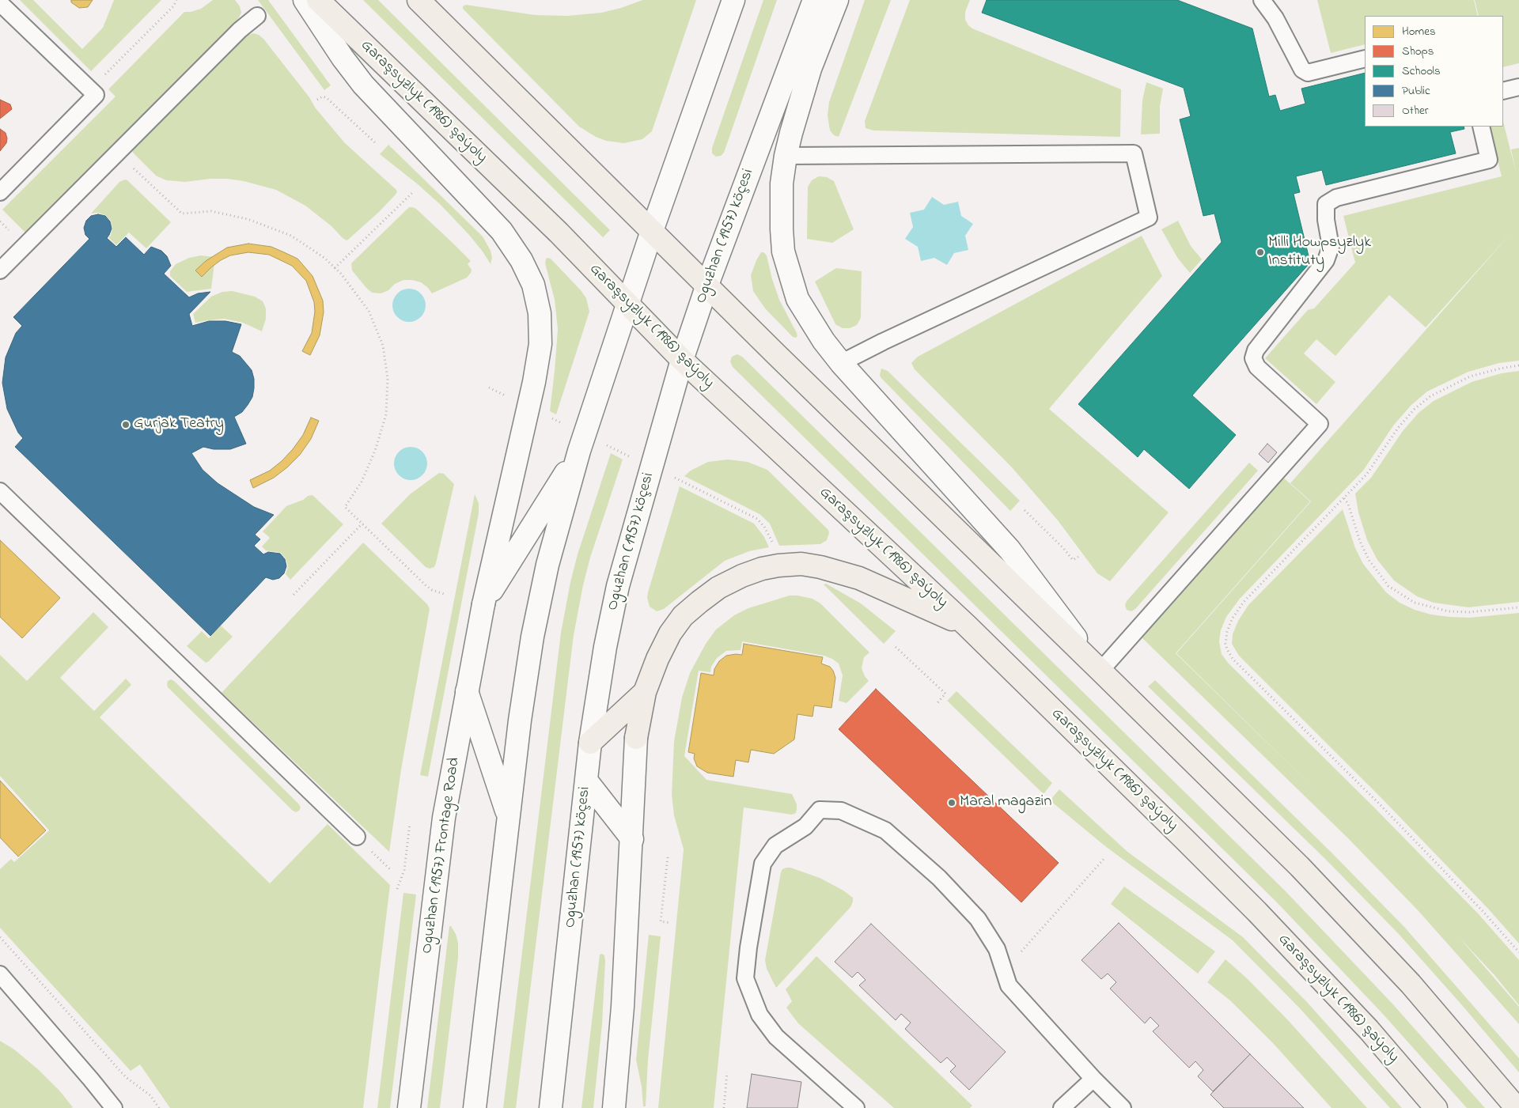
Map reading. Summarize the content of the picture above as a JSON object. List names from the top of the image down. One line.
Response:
{"streets":{"main road":["Garaşsyzlyk (1986) şaýoly","Oguzhan (1957) köçesi","Oguzhan (1957) Frontage Road"]},"crossings":[["Garaşsyzlyk (1986) şaýoly","Oguzhan (1957) köçesi"]],"places":["Milli Howpsyzlyk Instituty","Gurjak Teatry","Maral magazin"],"legend":["Homes","Shops","Schools","Public","Other"]}
